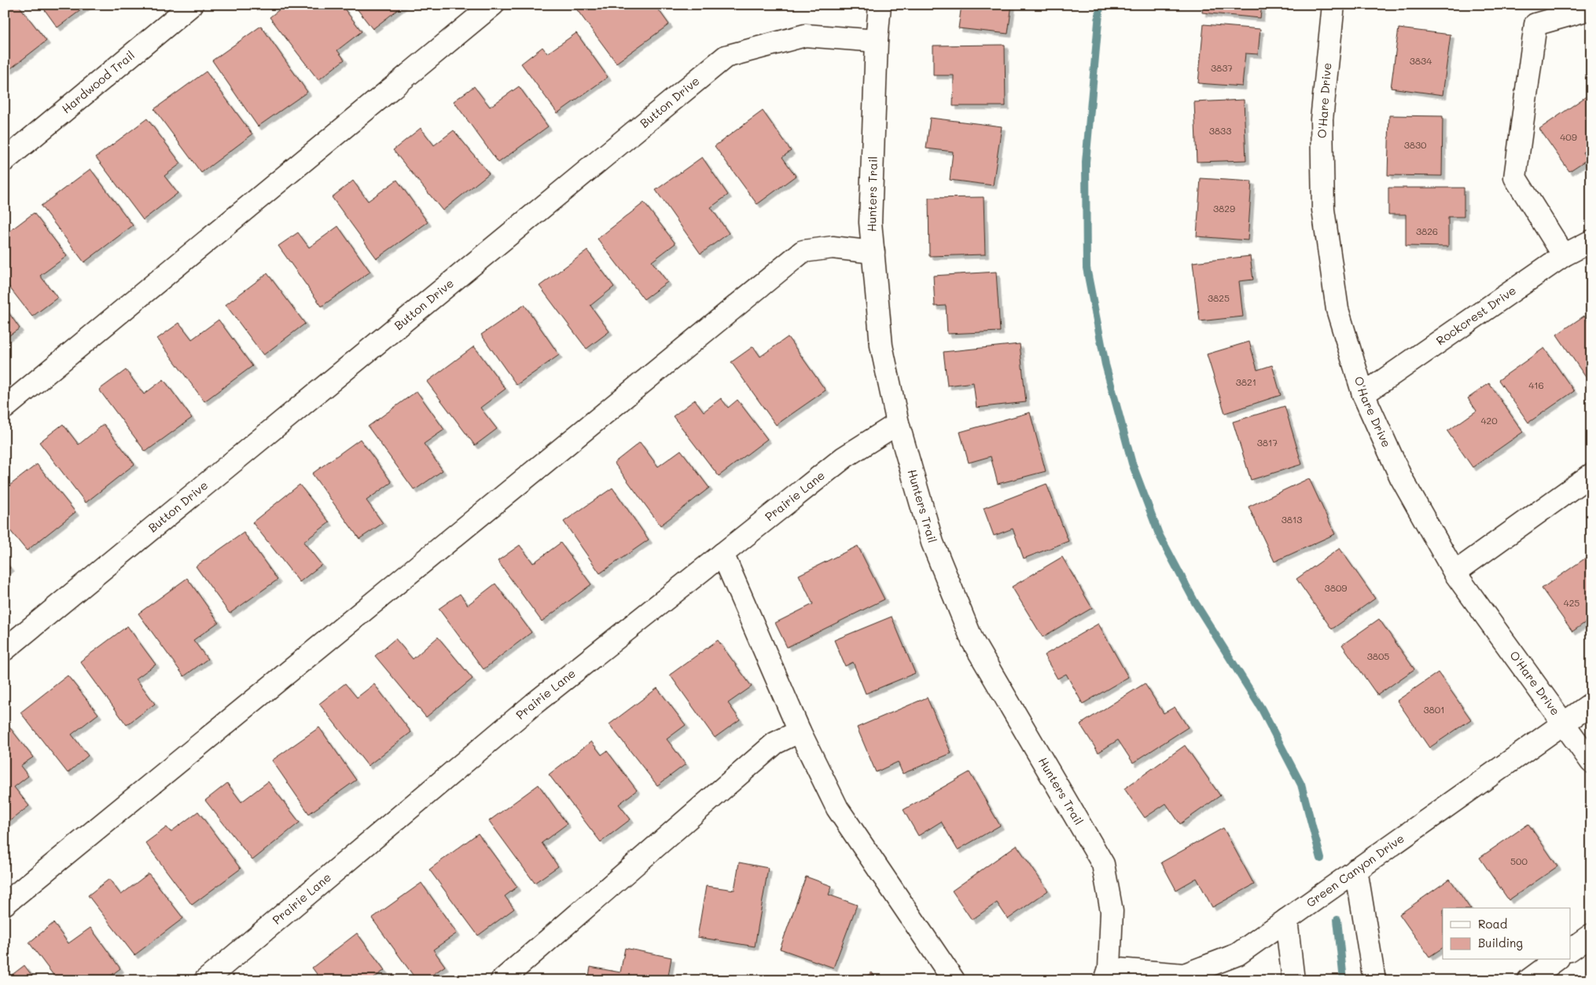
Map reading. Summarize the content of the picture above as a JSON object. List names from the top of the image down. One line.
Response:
{"streets":{"street":["Hardwood Trail","O'Hare Drive","Button Drive","Hunters Trail","Rockcrest Drive","Prairie Lane","Green Canyon Drive"]},"crossings":[["O'Hare Drive","Rockcrest Drive"],["O'Hare Drive","Green Canyon Drive"],["Button Drive","Hunters Trail"],["Hunters Trail","Prairie Lane"],["Hunters Trail","Green Canyon Drive"]],"house_numbers":["3834","3837","3833","409","3830","3829","3826","3825","3821","416","420","3817","3813","3809","425","3805","3801","500"],"legend":["Road","Building"]}
